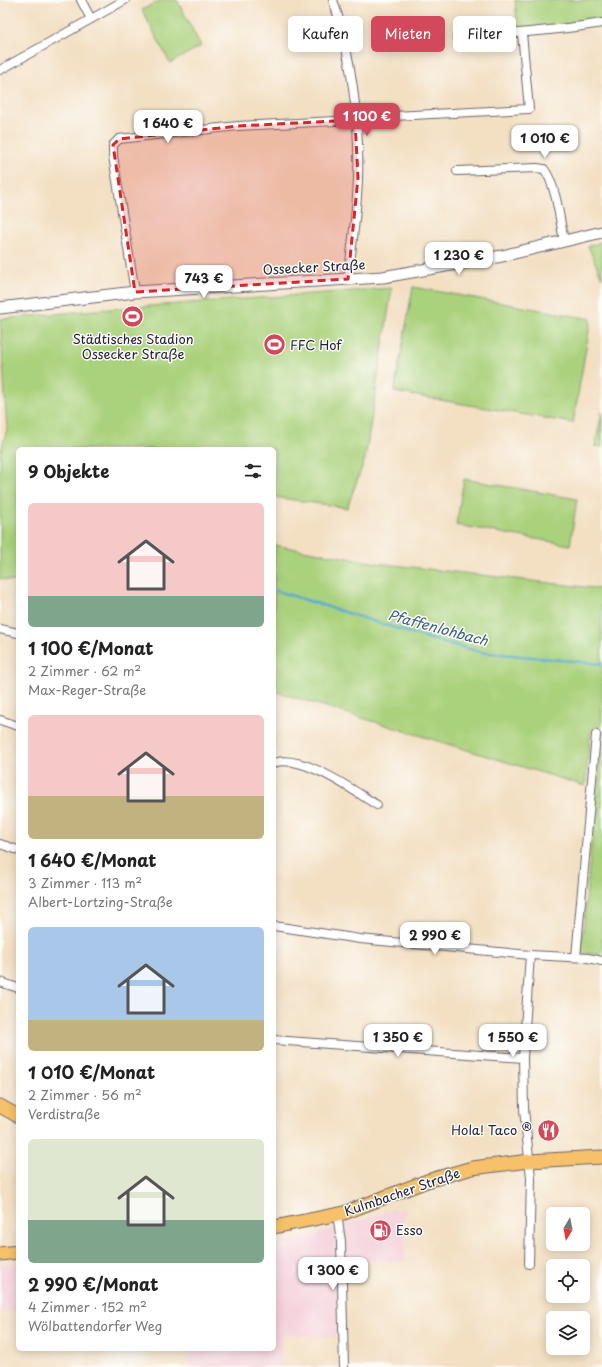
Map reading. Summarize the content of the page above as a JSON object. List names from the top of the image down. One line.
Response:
{"streets":{"main road":["Kulmbacher Straße"],"street":["Ossecker Straße"]},"water":["Pfaffenlohbach"],"places":{"sports":["Städtisches Stadion Ossecker Straße","FFC Hof"],"restaurant":["Hola! Taco ®"],"fuel station":["Esso"]},"north":"bottom","page":{"chip":["Kaufen","Mieten","Filter"],"price":["1 100 €","1 640 €","1 010 €","1 230 €","743 €","2 990 €","1 350 €","1 550 €","1 300 €"],"heading":"9 Objekte","list":[{"name":"1 100 €/Monat","note":"2 Zimmer · 62 m² · Max-Reger-Straße"},{"name":"1 640 €/Monat","note":"3 Zimmer · 113 m² · Albert-Lortzing-Straße"},{"name":"1 010 €/Monat","note":"2 Zimmer · 56 m² · Verdistraße"},{"name":"2 990 €/Monat","note":"4 Zimmer · 152 m² · Wölbattendorfer Weg"}]}}
